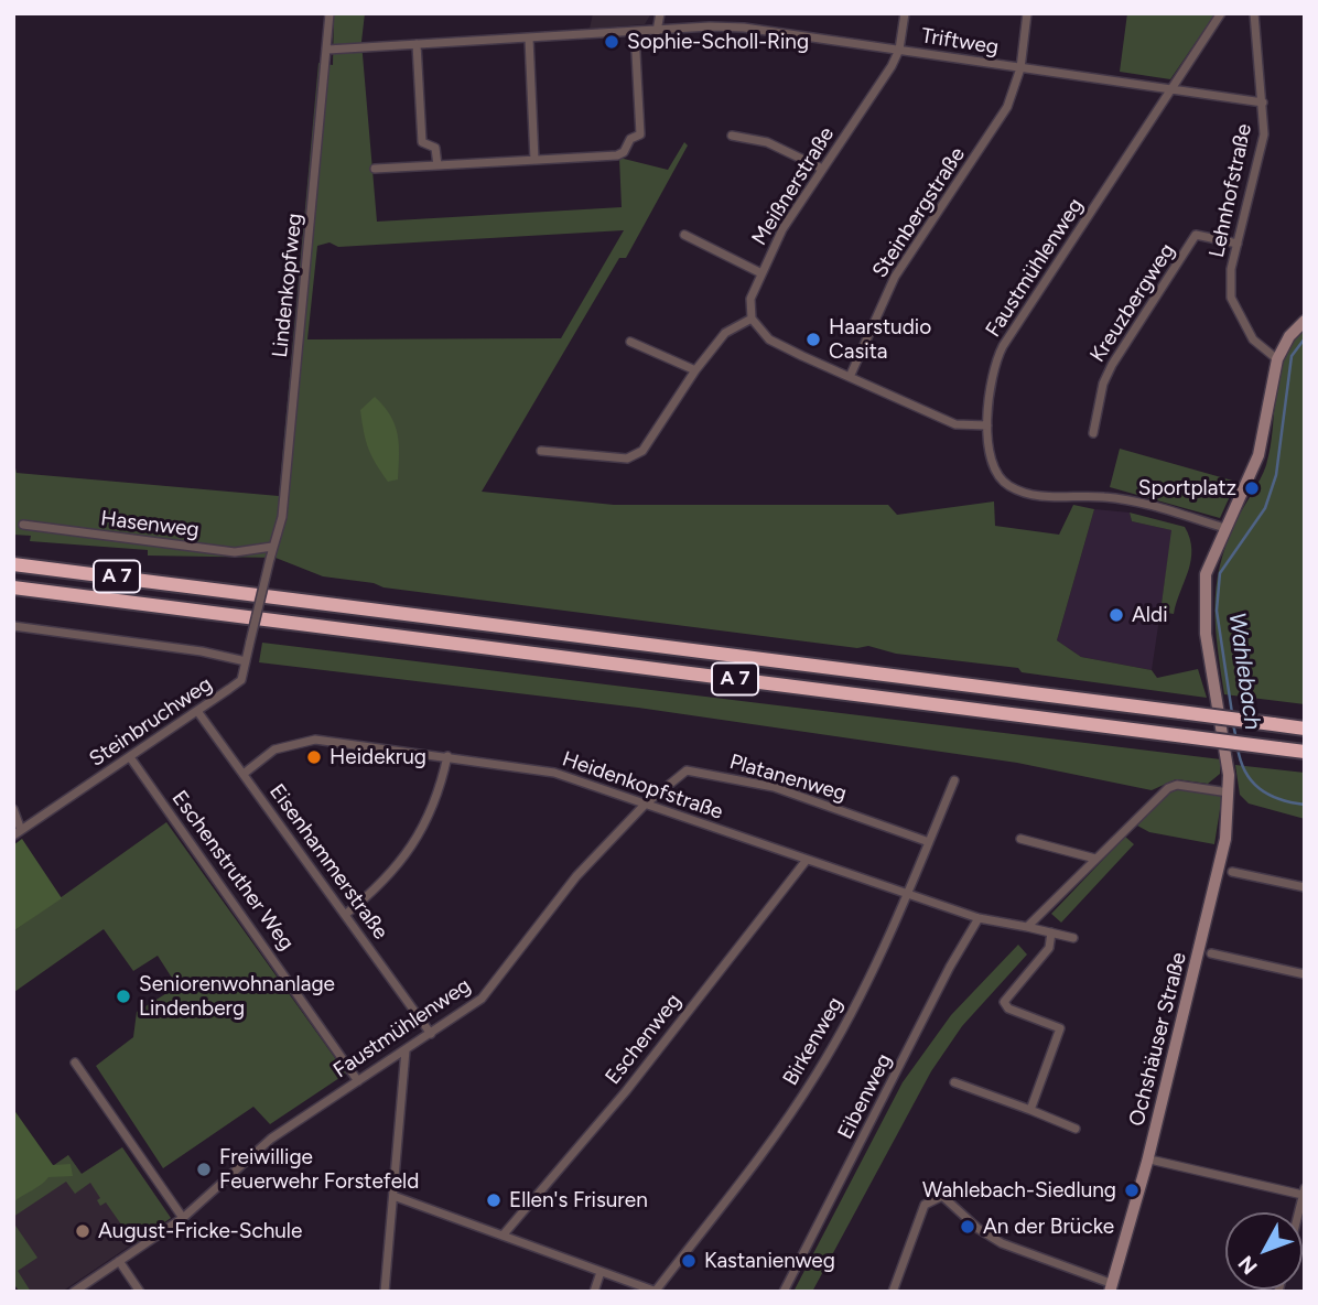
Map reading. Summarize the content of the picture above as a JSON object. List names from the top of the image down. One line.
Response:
{"streets":{"highway":["A 7"],"main road":["Ochshäuser Straße"],"street":["Triftweg","Meißnerstraße","Lehnhofstraße","Steinbergstraße","Faustmühlenweg","Lindenkopfweg","Kreuzbergweg","Hasenweg","Steinbruchweg","Platanenweg","Heidenkopfstraße","Eisenhammerstraße","Eschenstruther Weg","Eschenweg","Birkenweg","Eibenweg"]},"crossings":[["Triftweg","Meißnerstraße"],["Triftweg","Lehnhofstraße"],["Triftweg","Steinbergstraße"],["Triftweg","Faustmühlenweg"],["Triftweg","Lindenkopfweg"],["Lehnhofstraße","Kreuzbergweg"],["Lehnhofstraße","Ochshäuser Straße"],["Faustmühlenweg","Platanenweg"],["Faustmühlenweg","Heidenkopfstraße"],["Faustmühlenweg","Eisenhammerstraße"],["Faustmühlenweg","Eschenstruther Weg"],["Faustmühlenweg","Ochshäuser Straße"],["Lindenkopfweg","Hasenweg"],["Lindenkopfweg","Steinbruchweg"],["Steinbruchweg","Eisenhammerstraße"],["Steinbruchweg","Eschenstruther Weg"],["Platanenweg","Heidenkopfstraße"],["Platanenweg","Birkenweg"],["Heidenkopfstraße","Eisenhammerstraße"],["Heidenkopfstraße","Eschenweg"],["Heidenkopfstraße","Birkenweg"],["Heidenkopfstraße","Eibenweg"]],"water":["Wahlebach"],"places":["Sophie-Scholl-Ring","Haarstudio Casita","Sportplatz","Aldi","Heidekrug","Seniorenwohnanlage Lindenberg","Freiwillige Feuerwehr Forstefeld","Wahlebach-Siedlung","Ellen's Frisuren","An der Brücke","August-Fricke-Schule","Kastanienweg"],"north":"bottom left"}
